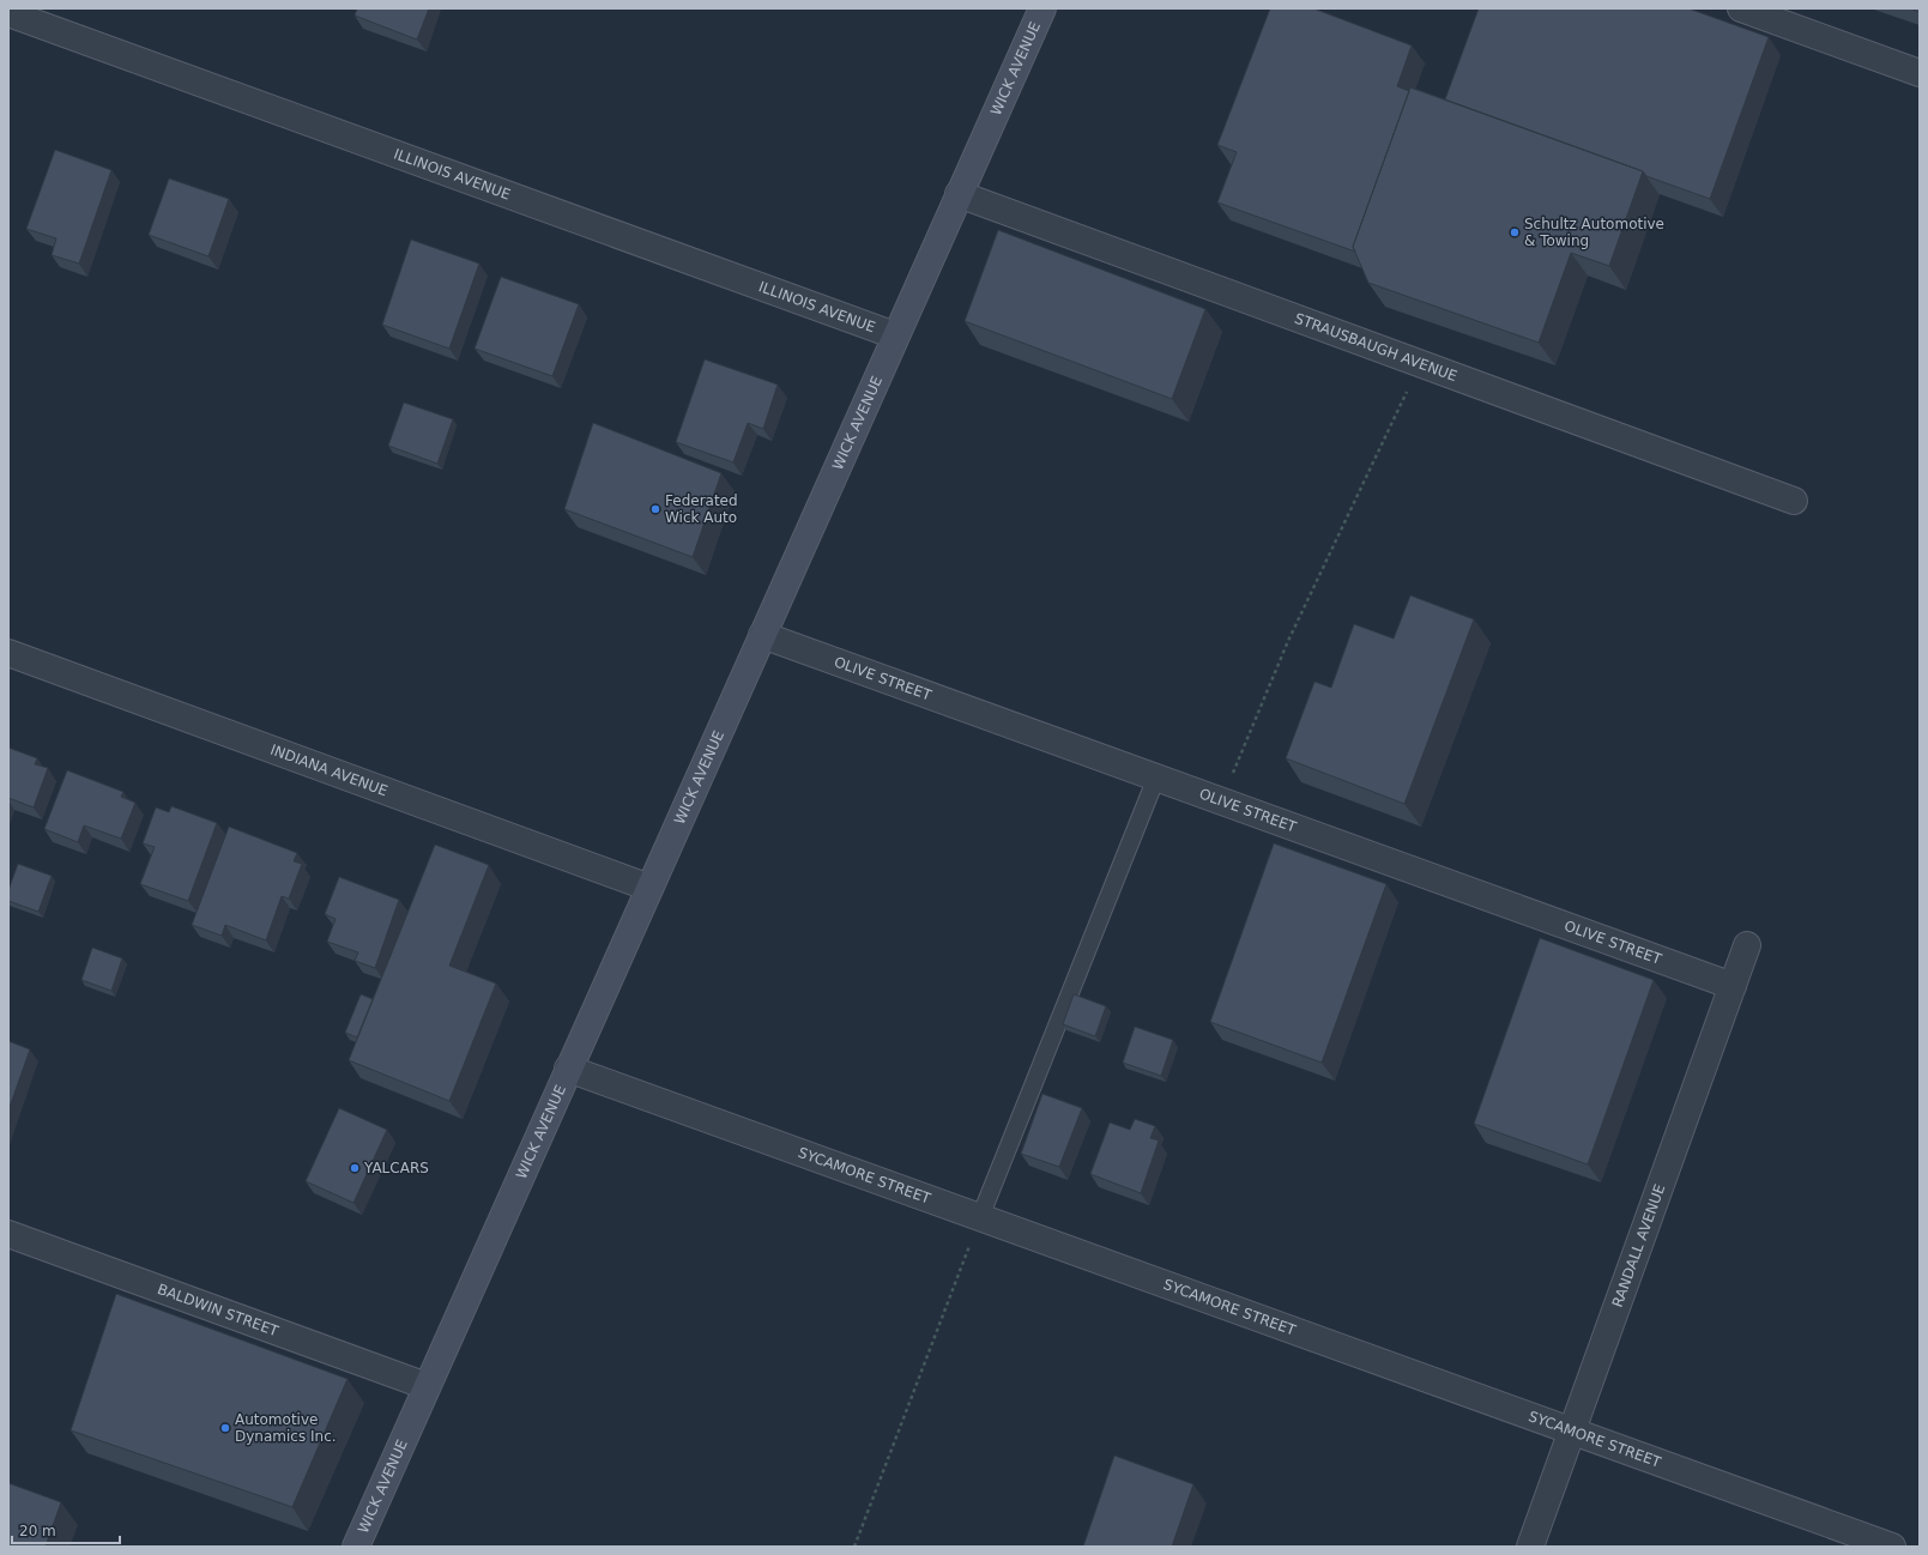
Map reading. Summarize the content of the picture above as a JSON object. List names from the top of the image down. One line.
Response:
{"streets":{"street":["WICK AVENUE","ILLINOIS AVENUE","STRAUSBAUGH AVENUE","OLIVE STREET","INDIANA AVENUE","SYCAMORE STREET","RANDALL AVENUE","BALDWIN STREET"]},"crossings":[["WICK AVENUE","ILLINOIS AVENUE"],["WICK AVENUE","STRAUSBAUGH AVENUE"],["WICK AVENUE","OLIVE STREET"],["WICK AVENUE","INDIANA AVENUE"],["WICK AVENUE","SYCAMORE STREET"],["WICK AVENUE","BALDWIN STREET"],["OLIVE STREET","RANDALL AVENUE"],["SYCAMORE STREET","RANDALL AVENUE"]],"places":["Schultz Automotive & Towing","Federated Wick Auto","YALCARS","Automotive Dynamics Inc."],"scale_bar":"20 m"}
